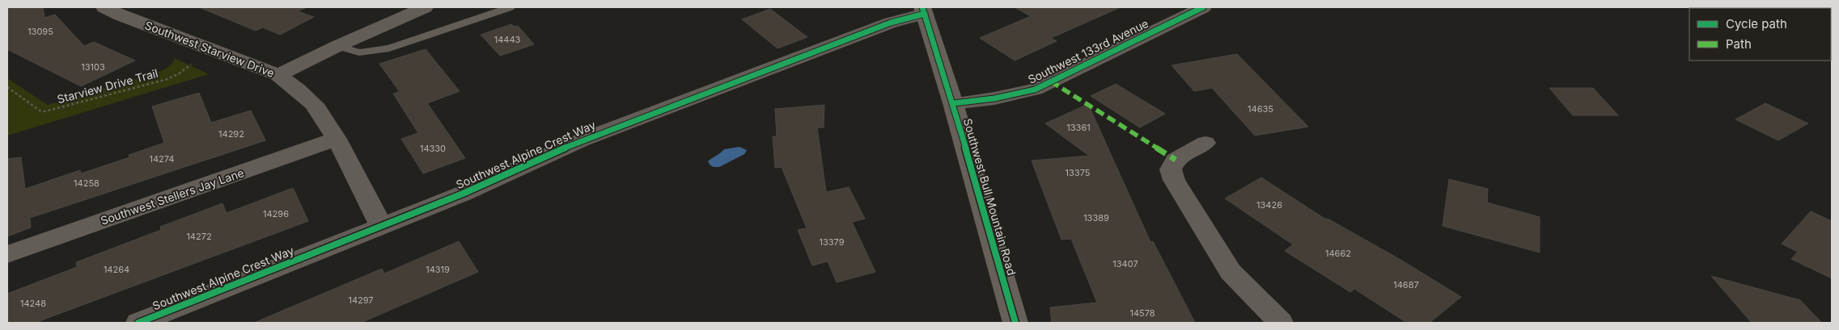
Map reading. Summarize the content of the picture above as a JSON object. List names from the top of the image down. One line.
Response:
{"streets":{"main road":["Southwest Bull Mountain Road"],"street":["Southwest Starview Drive","Southwest 133rd Avenue","Southwest Alpine Crest Way","Southwest Stellers Jay Lane"],"path":["Starview Drive Trail"]},"crossings":[["Southwest Starview Drive","Starview Drive Trail"],["Southwest Starview Drive","Southwest Alpine Crest Way"],["Southwest Starview Drive","Southwest Stellers Jay Lane"],["Southwest 133rd Avenue","Southwest Bull Mountain Road"],["Southwest Alpine Crest Way","Southwest Bull Mountain Road"]],"house_numbers":["13095","14443","13103","14635","13361","14292","14330","14274","13375","14258","13426","14296","13389","14272","13379","14662","13407","14264","14319","14687","14297","14248","14578"],"legend":["Cycle path","Path"]}
